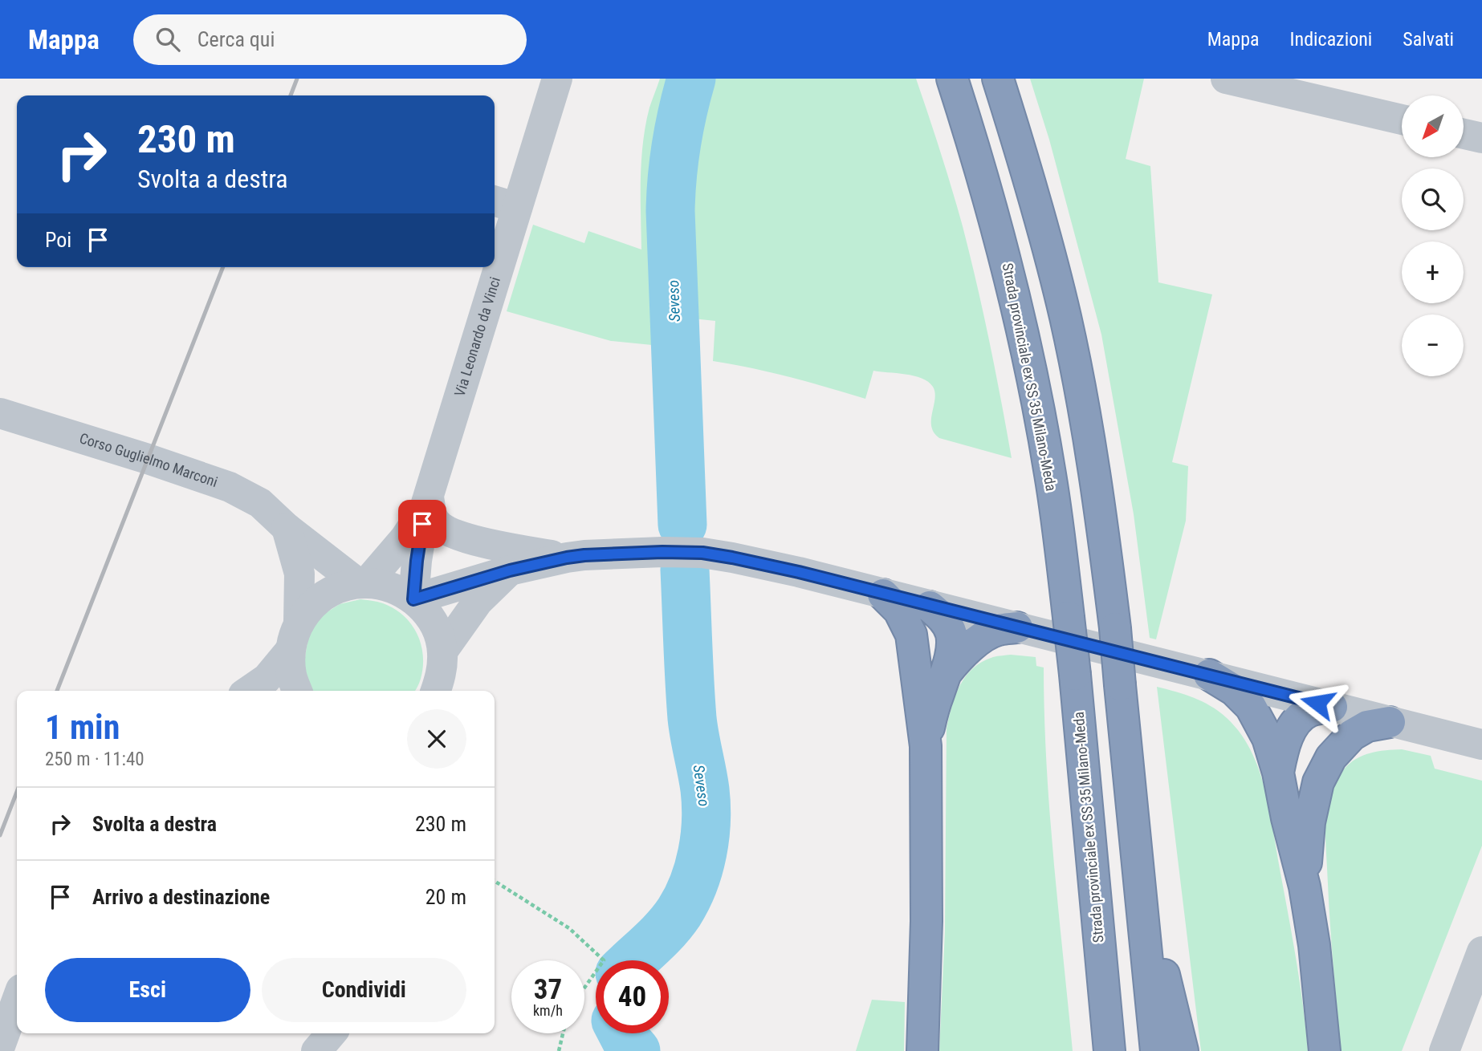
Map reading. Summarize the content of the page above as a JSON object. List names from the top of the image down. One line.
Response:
{"streets":{"highway":["Strada provinciale ex SS 35 Milano-Meda"],"street":["Via Leonardo da Vinci","Corso Guglielmo Marconi"]},"water":["Seveso"],"north":"bottom left","page":{"header":"Mappa","search":"Cerca qui","nav":["Mappa","Indicazioni","Salvati"],"map_buttons":["+","−"],"turn":["230 m","Svolta a destra"],"then":"Poi","heading":["1 min","250 m · 11:40"],"list":[{"name":"Svolta a destra","value":"230 m"},{"name":"Arrivo a destinazione","value":"20 m"}],"buttons":["Esci","Condividi"],"speed":"37 km/h","limit":"40"}}
